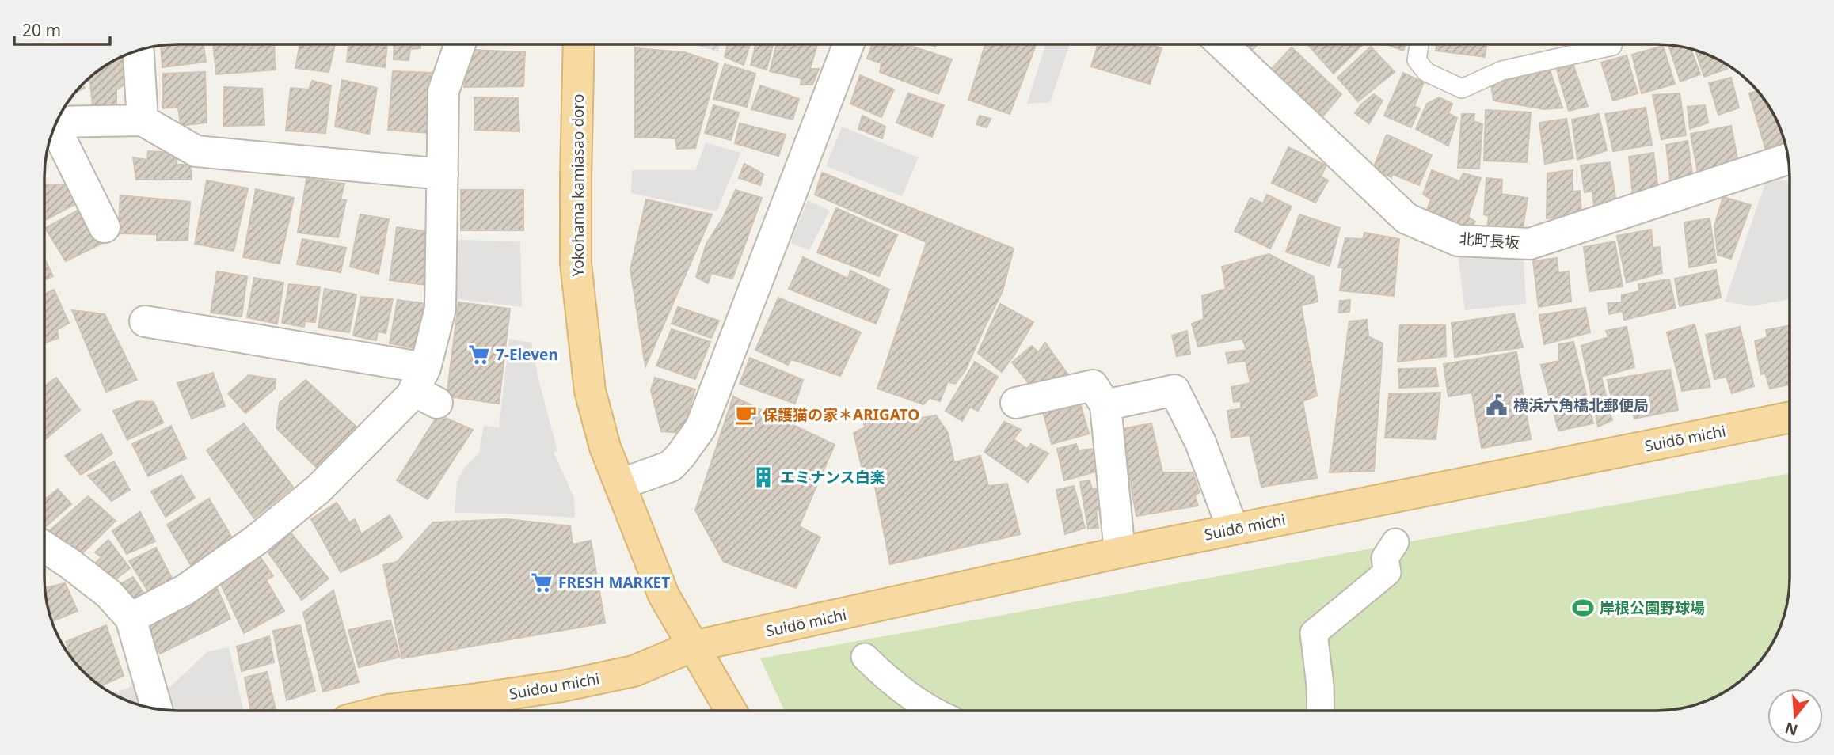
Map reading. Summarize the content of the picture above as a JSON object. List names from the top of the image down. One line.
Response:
{"streets":{"main road":["Yokohama kamiasao doro","Suidō michi","Suidou michi"],"street":["北町長坂"]},"crossings":[["Yokohama kamiasao doro","Suidō michi"],["Yokohama kamiasao doro","Suidou michi"],["Suidō michi","Suidou michi"]],"places":{"supermarket":["7-Eleven","FRESH MARKET"],"public building":["横浜六角橋北郵便局"],"cafe":["保護猫の家＊ARIGATO"],"building":["エミナンス白楽"],"sports":["岸根公園野球場"]},"scale_bar":"20 m","north":"bottom"}
